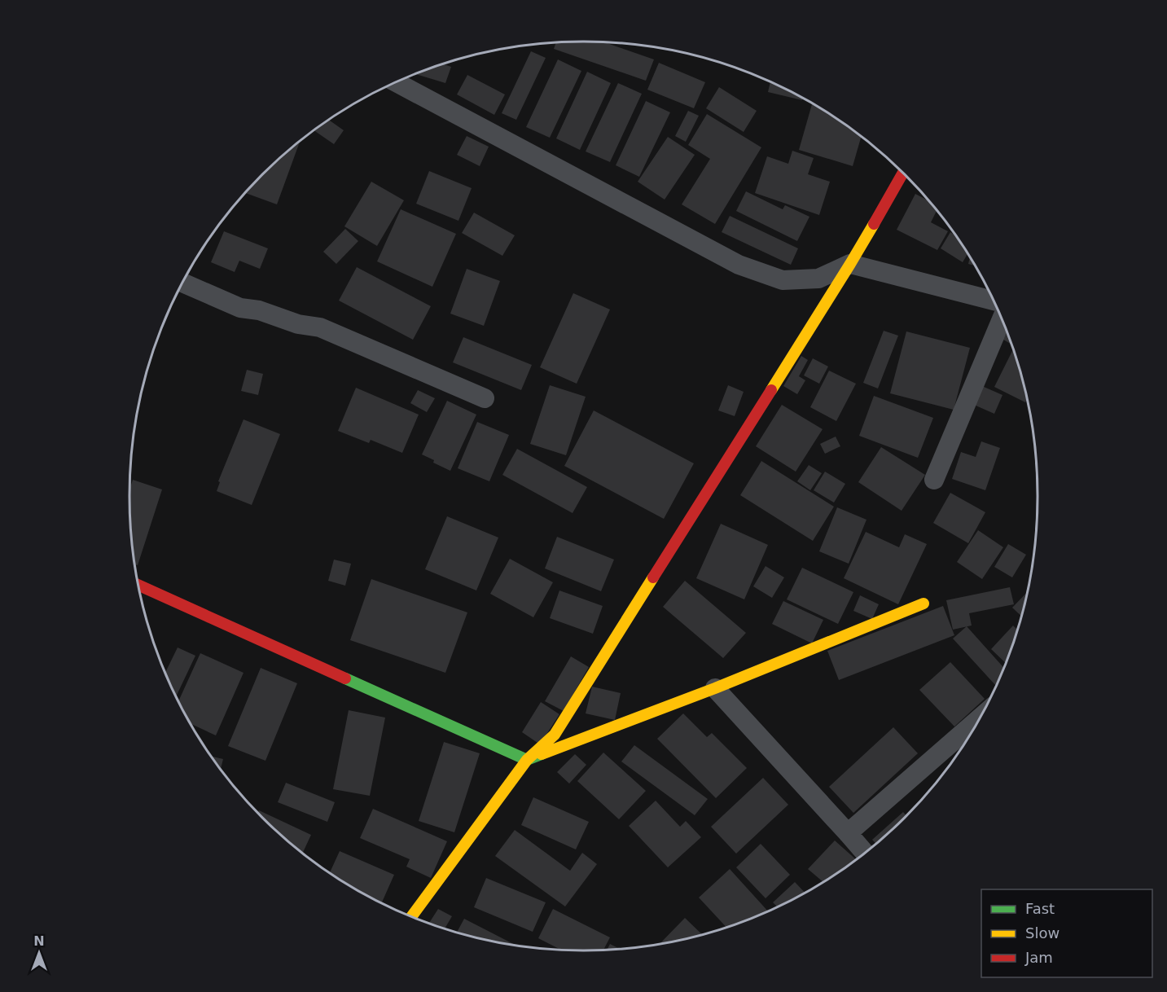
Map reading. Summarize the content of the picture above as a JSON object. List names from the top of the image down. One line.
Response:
{"legend":["Fast","Slow","Jam"],"north":"top"}
